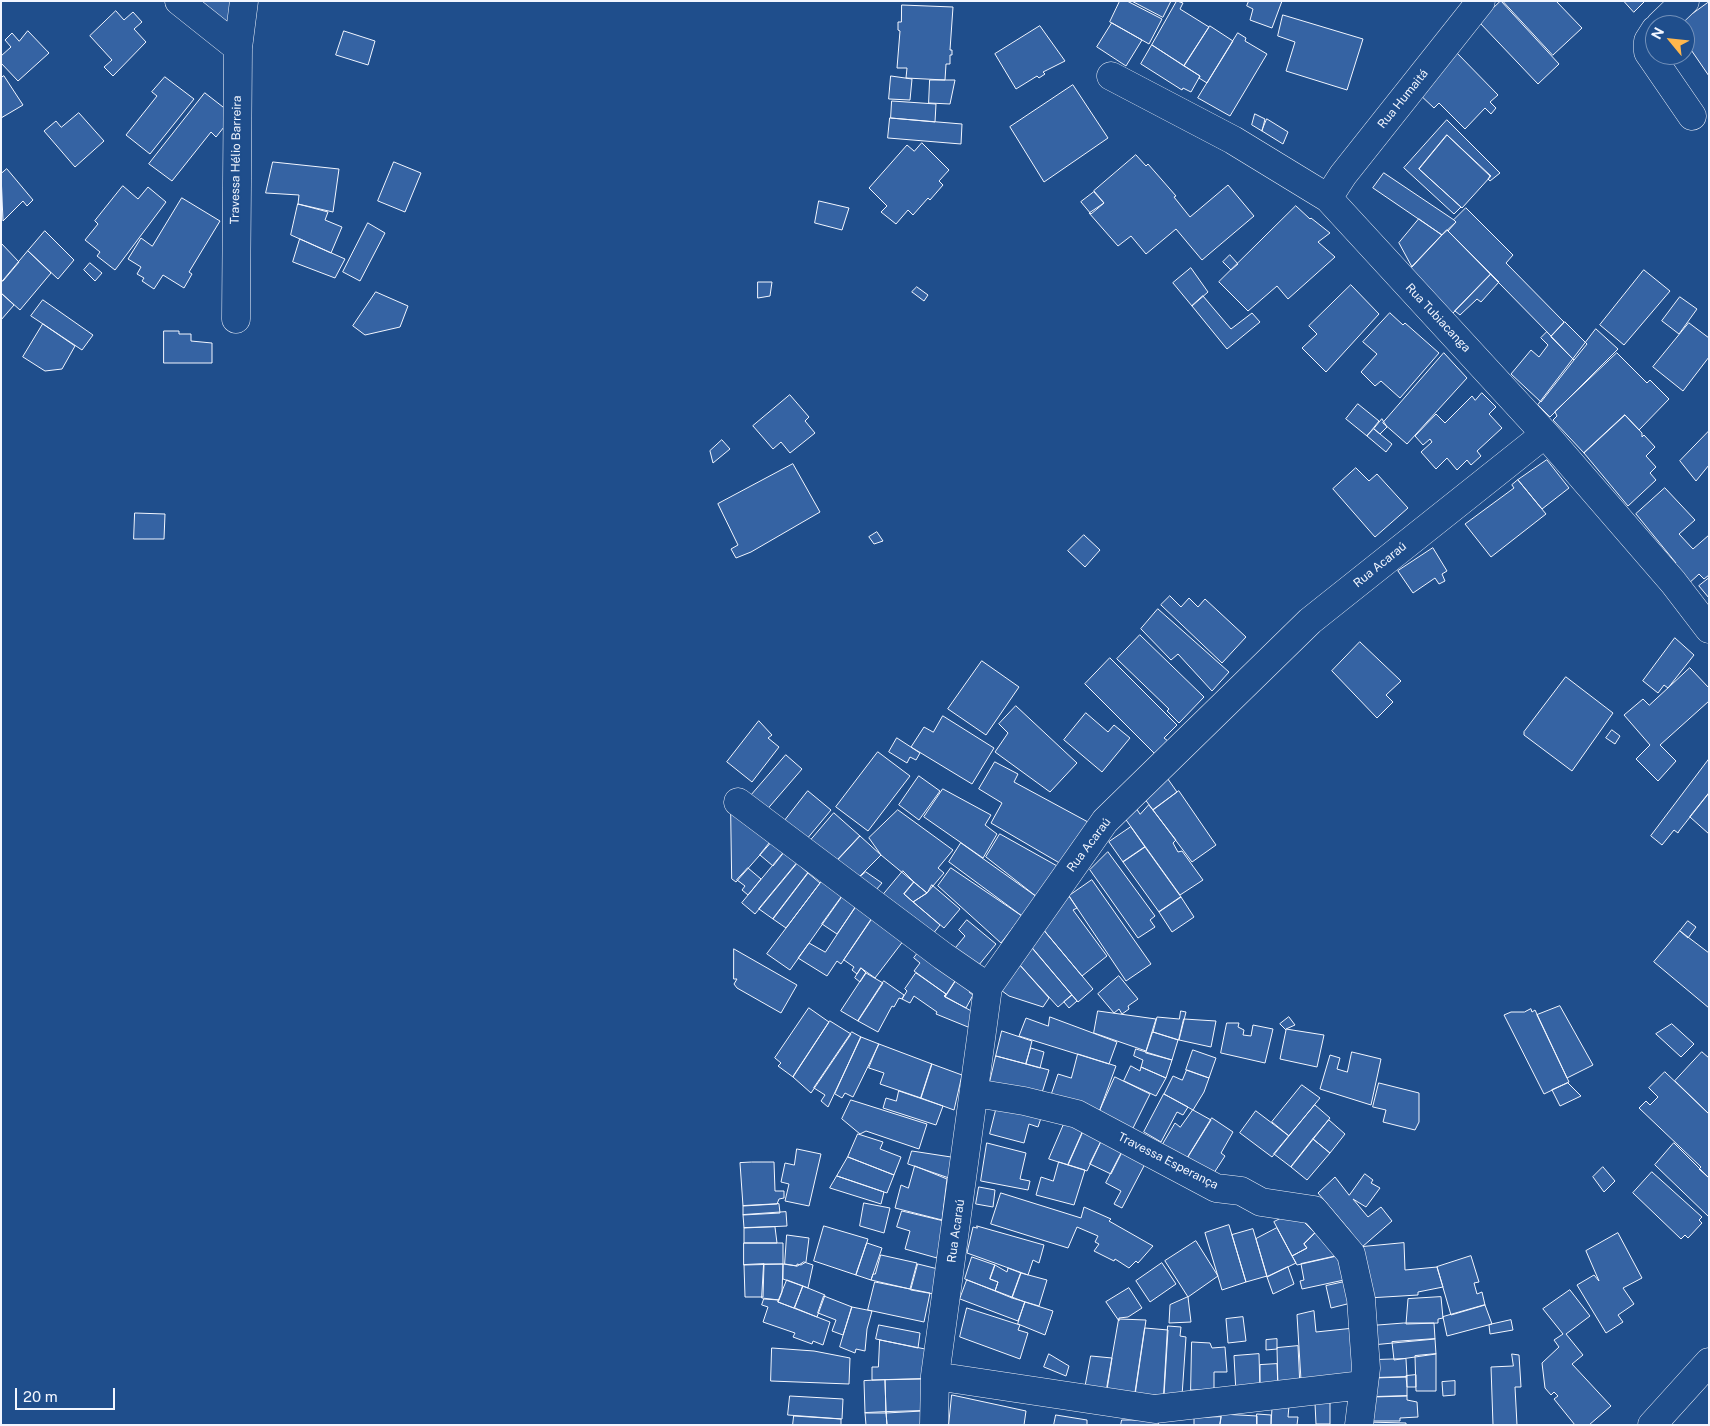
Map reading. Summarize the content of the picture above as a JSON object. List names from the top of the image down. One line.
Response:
{"streets":{"street":["Rua Humaitá","Travessa Hélio Barreira","Rua Tubiacanga","Rua Acaraú","Travessa Esperança"]},"crossings":[["Rua Humaitá","Rua Tubiacanga"],["Rua Tubiacanga","Rua Acaraú"],["Rua Acaraú","Travessa Esperança"]],"scale_bar":"20 m","north":"top left"}
